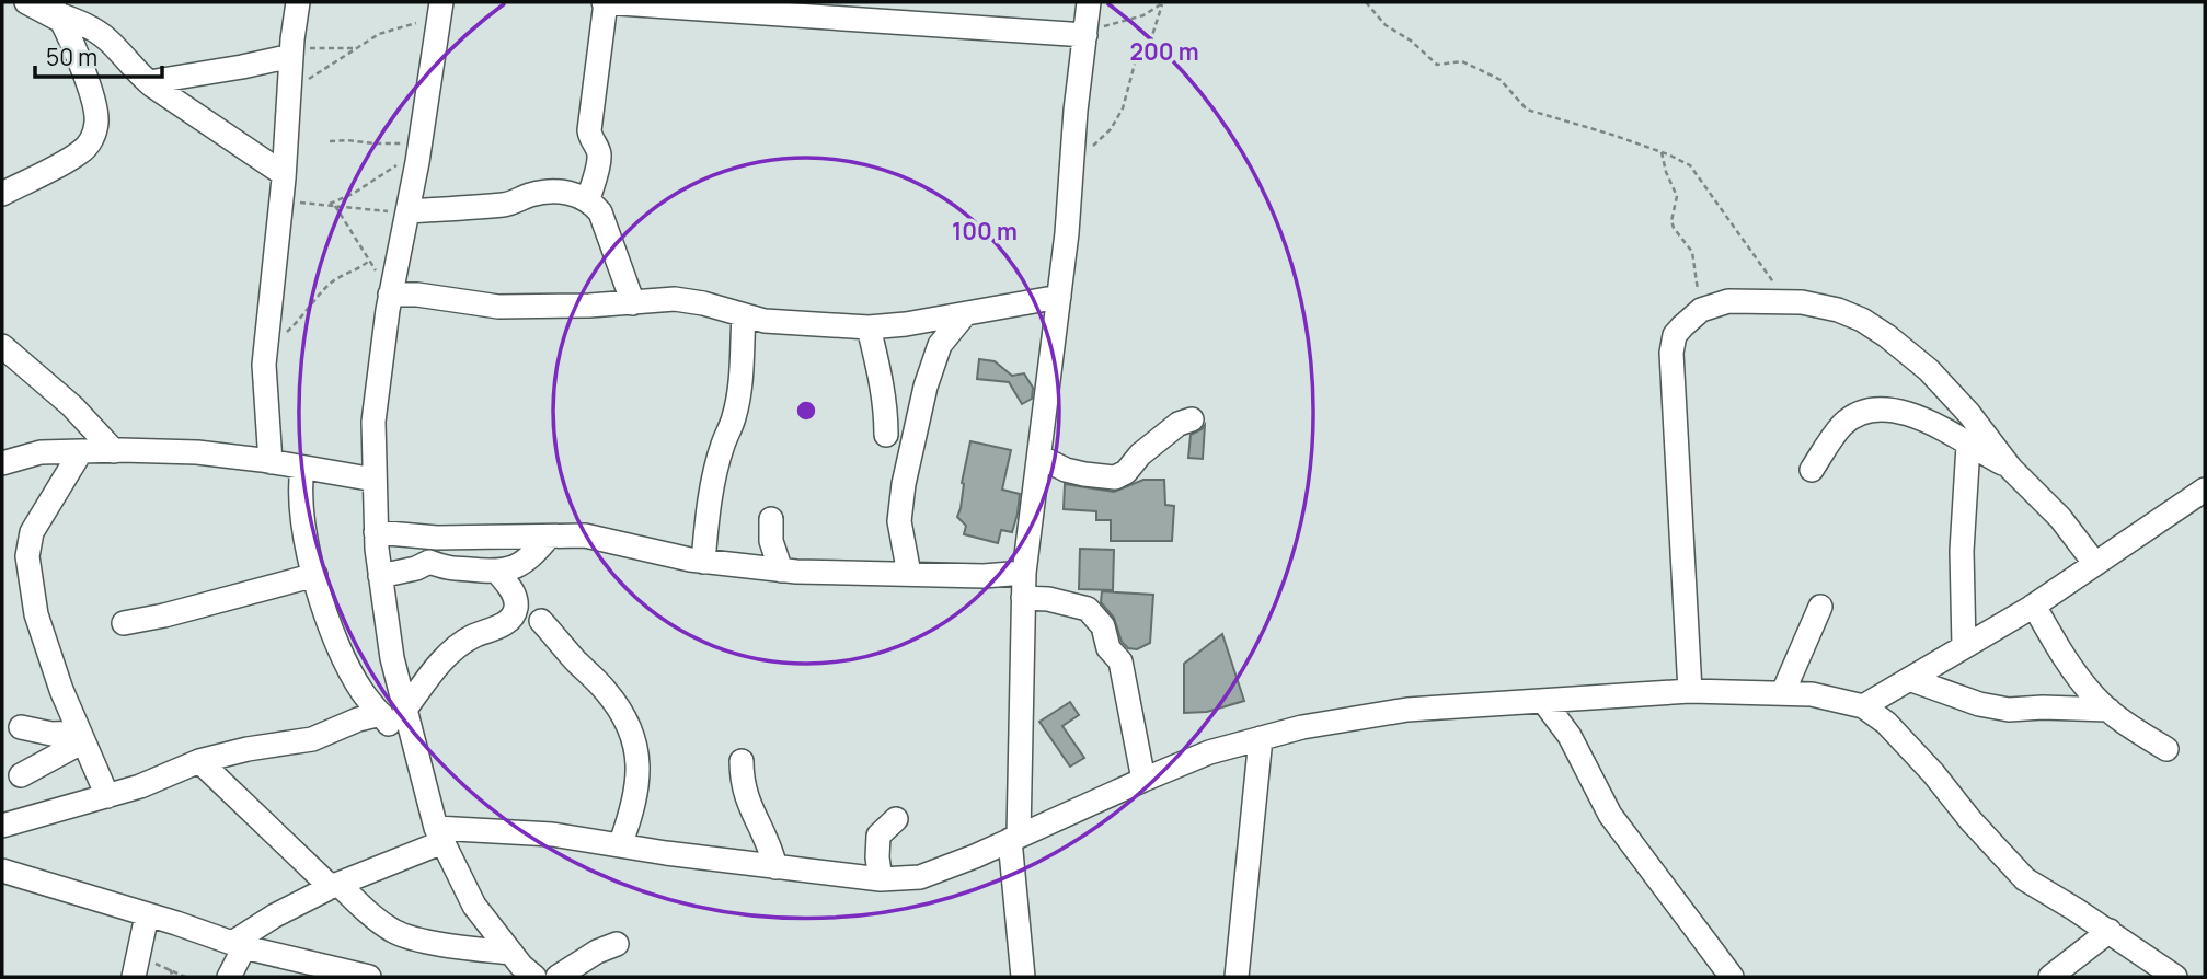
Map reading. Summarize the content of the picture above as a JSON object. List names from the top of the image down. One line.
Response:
{"scale_bar":"50 m","rings":["200 m","100 m"]}
